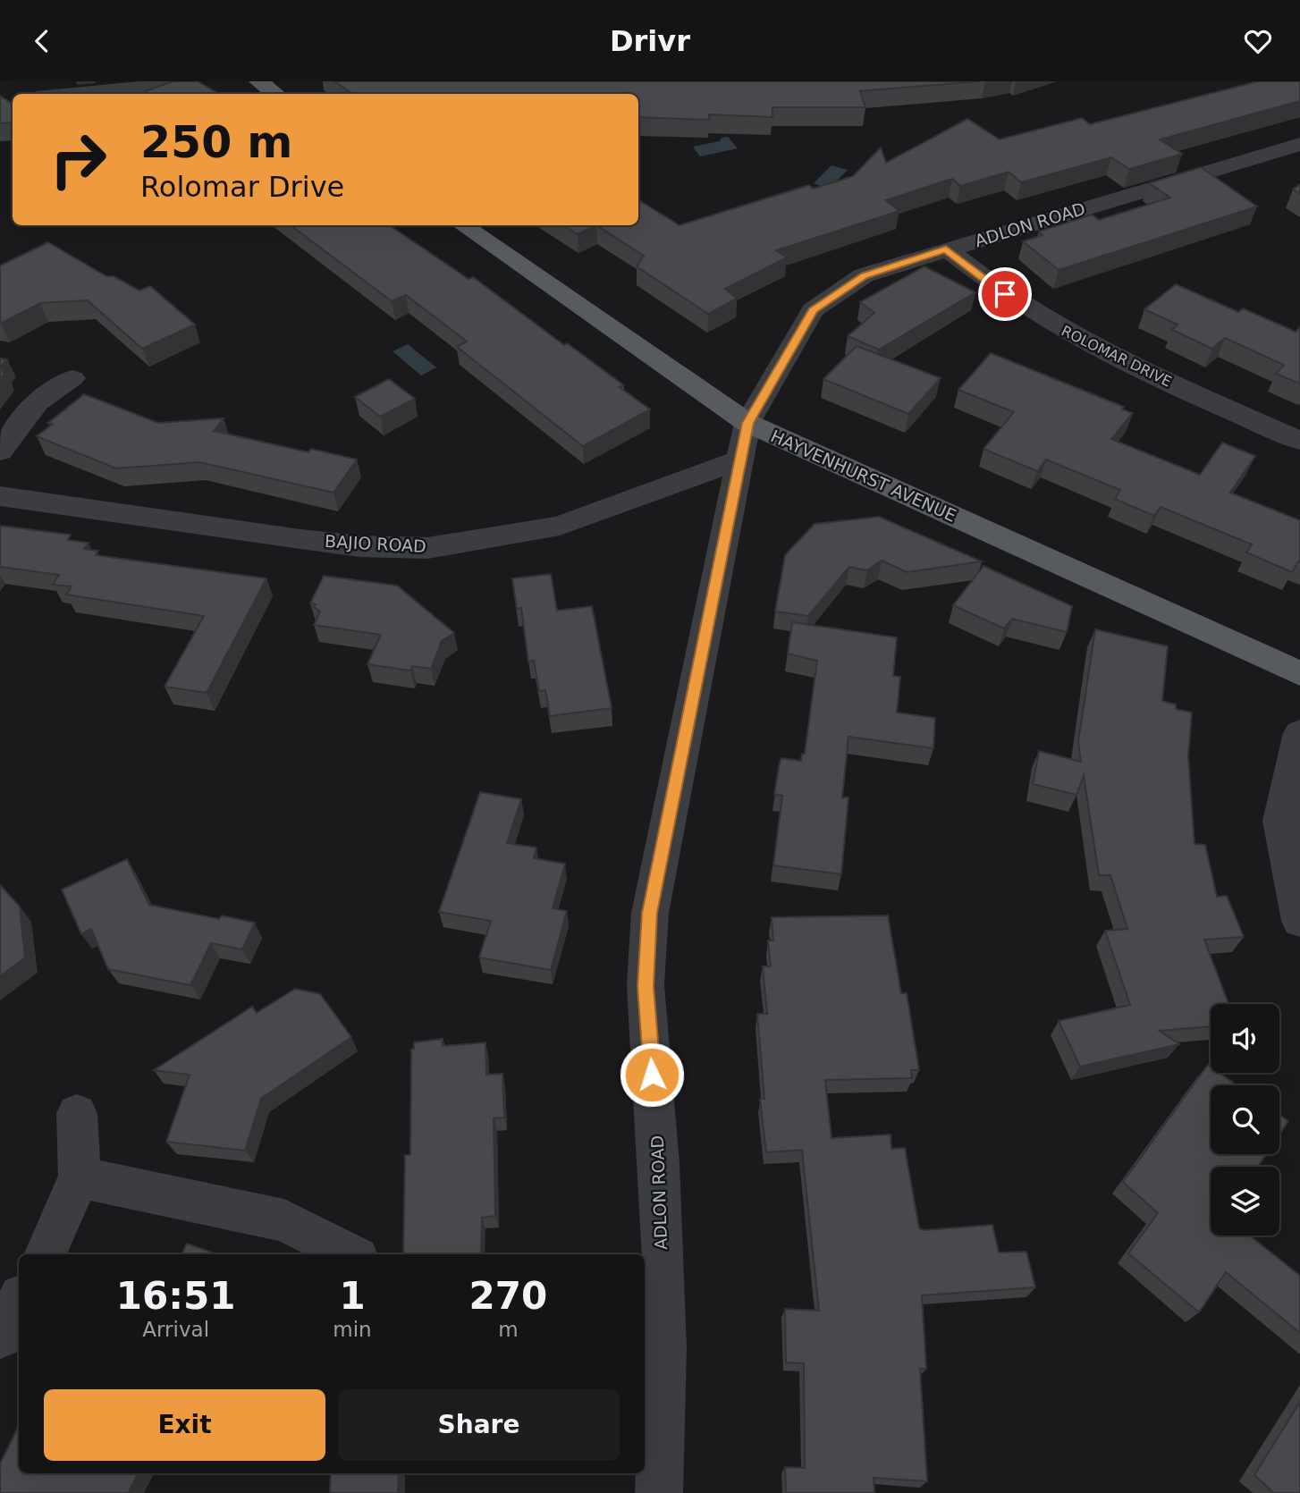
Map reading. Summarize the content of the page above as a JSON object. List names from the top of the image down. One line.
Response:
{"streets":{"main road":["HAYVENHURST AVENUE"],"street":["ADLON ROAD","ROLOMAR DRIVE","BAJIO ROAD"]},"crossings":[["ADLON ROAD","ROLOMAR DRIVE"],["ADLON ROAD","HAYVENHURST AVENUE"],["ADLON ROAD","BAJIO ROAD"]],"page":{"header":"Drivr","turn":["250 m","Rolomar Drive"],"eta":["16:51","Arrival","1","min","270","m"],"buttons":["Exit","Share"]}}
